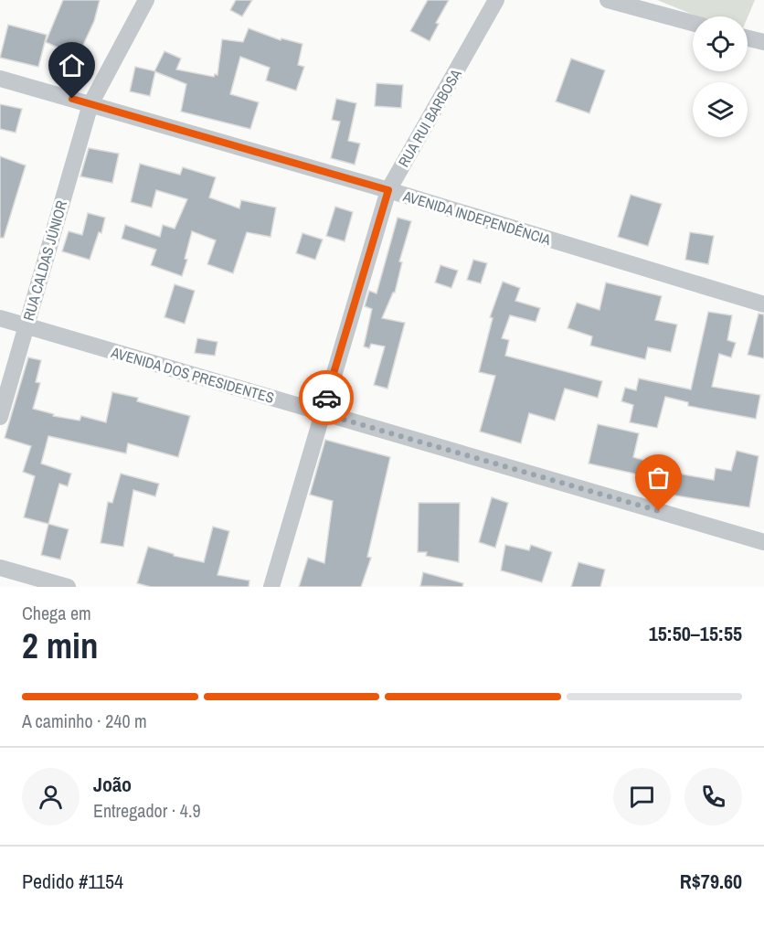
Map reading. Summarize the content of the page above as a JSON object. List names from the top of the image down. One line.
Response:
{"streets":{"street":["RUA RUI BARBOSA","AVENIDA INDEPENDÊNCIA","RUA CALDAS JÚNIOR","AVENIDA DOS PRESIDENTES"]},"crossings":[["RUA RUI BARBOSA","AVENIDA INDEPENDÊNCIA"],["RUA RUI BARBOSA","AVENIDA DOS PRESIDENTES"],["AVENIDA INDEPENDÊNCIA","RUA CALDAS JÚNIOR"],["RUA CALDAS JÚNIOR","AVENIDA DOS PRESIDENTES"]],"page":{"heading":["2 min","Chega em","15:50–15:55"],"panel":["João","Entregador · 4.9","Pedido #1154","R$79.60"],"bar":"A caminho · 240 m"}}
